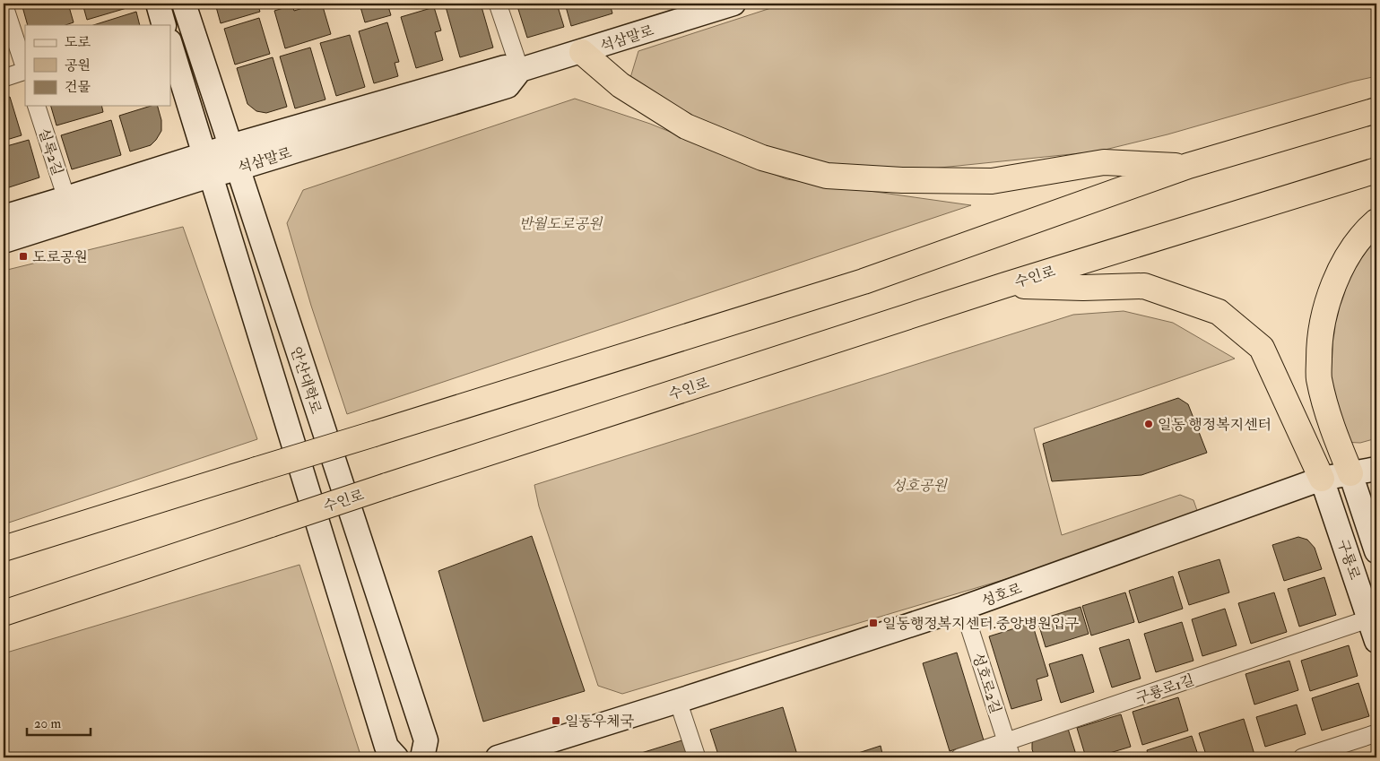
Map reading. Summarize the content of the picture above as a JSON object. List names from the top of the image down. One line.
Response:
{"streets":{"highway":["수인로"],"street":["석삼말로","실록2길","안산대학로","구룡로","성호로","성호로2길","구룡로1길"]},"crossings":[["석삼말로","실록2길"],["석삼말로","안산대학로"],["구룡로","성호로"],["구룡로","구룡로1길"],["성호로","성호로2길"],["성호로2길","구룡로1길"]],"parks":["반월도로공원","성호공원"],"places":{"transit":["도로공원","일동행정복지센터.중앙병원입구","일동우체국"],"other":["일동 행정복지센터"]},"legend":["도로","공원","건물"],"scale_bar":"20 m"}
